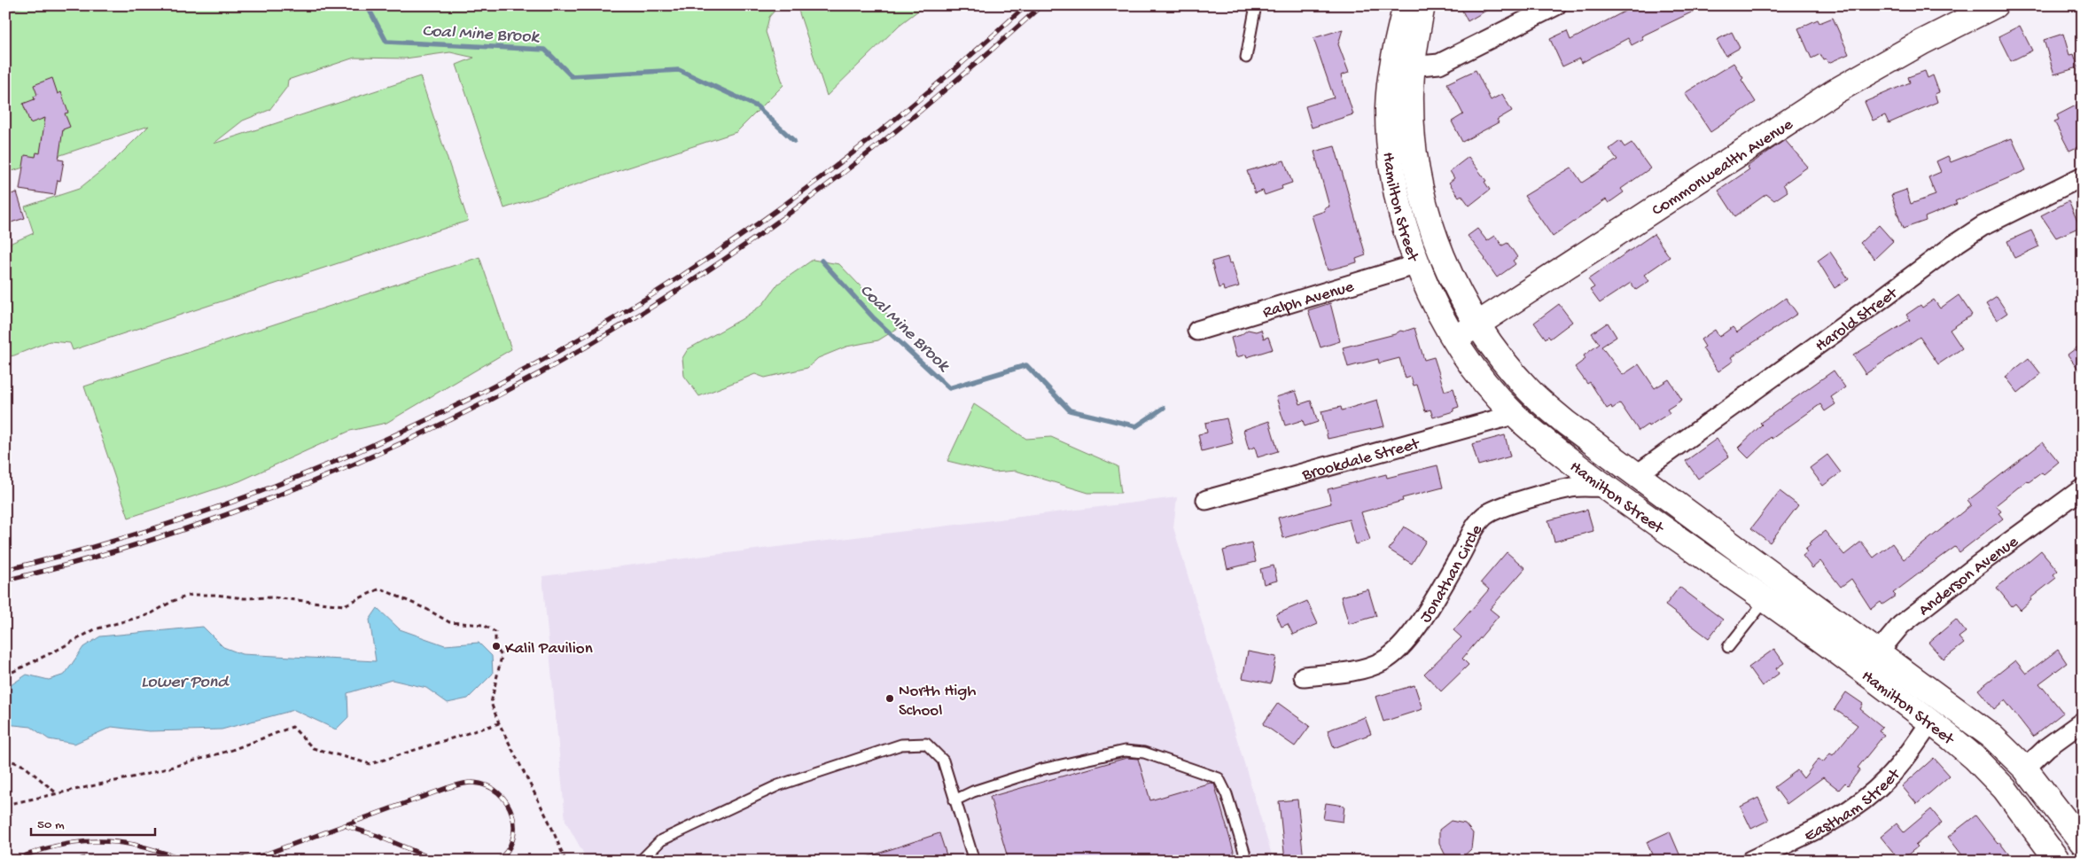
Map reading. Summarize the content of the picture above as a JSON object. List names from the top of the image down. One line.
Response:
{"streets":{"main road":["Commonwealth Avenue","Hamilton Street"],"street":["Ralph Avenue","Harold Street","Brookdale Street","Jonathan Circle","Anderson Avenue","Eastham Street"]},"crossings":[["Commonwealth Avenue","Hamilton Street"],["Hamilton Street","Ralph Avenue"],["Hamilton Street","Harold Street"],["Hamilton Street","Brookdale Street"],["Hamilton Street","Jonathan Circle"],["Hamilton Street","Anderson Avenue"],["Hamilton Street","Eastham Street"]],"water":["Coal Mine Brook","Lower Pond"],"places":["Kalil Pavilion","North High School"],"scale_bar":"50 m"}
